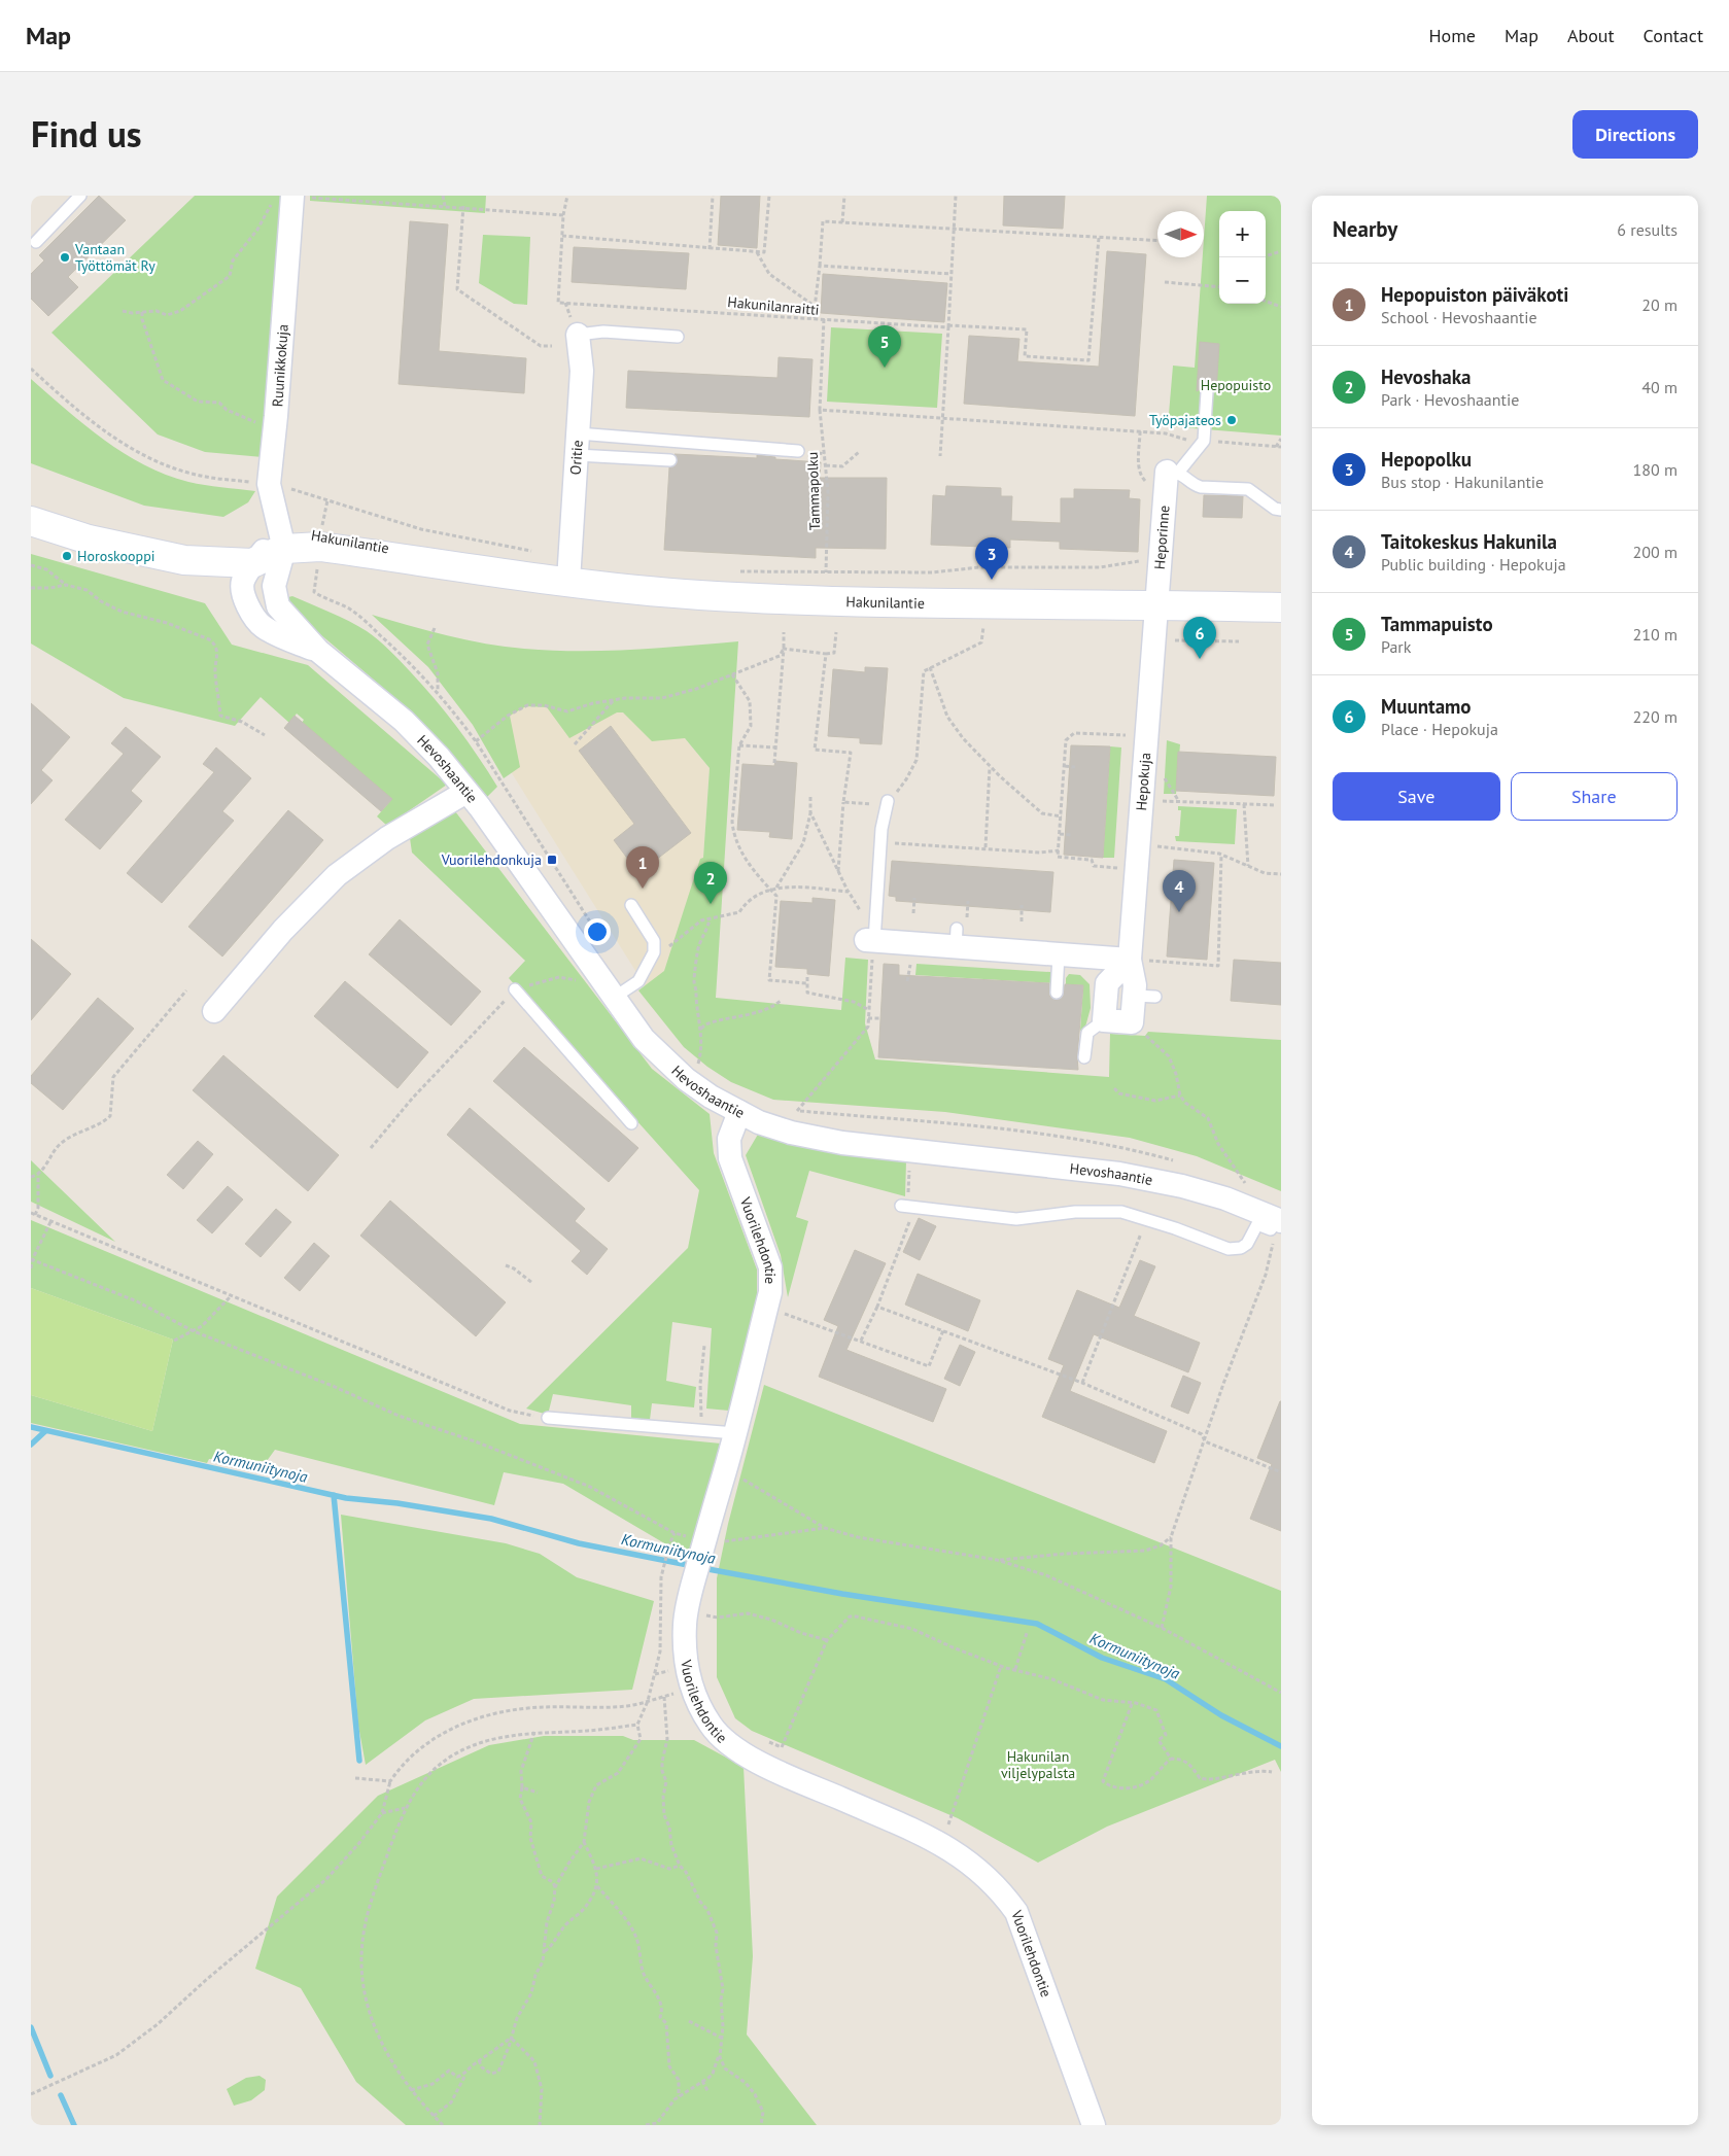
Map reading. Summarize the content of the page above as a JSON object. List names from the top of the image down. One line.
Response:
{"streets":{"main road":["Hakunilantie"],"street":["Ruunikkokuja","Oritie","Heporinne","Hevoshaantie","Hepokuja","Vuorilehdontie"],"path":["Hakunilanraitti","Tammapolku"]},"crossings":[["Hakunilanraitti","Tammapolku"],["Ruunikkokuja","Hakunilantie"],["Ruunikkokuja","Hevoshaantie"],["Oritie","Hakunilantie"],["Heporinne","Hakunilantie"],["Heporinne","Hepokuja"],["Hakunilantie","Hevoshaantie"],["Hakunilantie","Hepokuja"],["Hevoshaantie","Vuorilehdontie"]],"water":["Kormuniitynoja"],"parks":["Hepopuisto","Hakunilan viljelypalsta"],"places":{"other":["Vantaan Työttömät Ry","Työpajateos","Horoskooppi"],"transit":["Vuorilehdonkuja"]},"north":"right","page":{"header":"Map","nav":["Home","Map","About","Contact"],"title":"Find us","buttons":["Directions",["Save","Share"]],"heading":["Nearby","6 results"],"map_buttons":["+","−"],"list":[{"mark":"1","name":"Hepopuiston päiväkoti","note":"School · Hevoshaantie","value":"20 m"},{"mark":"2","name":"Hevoshaka","note":"Park · Hevoshaantie","value":"40 m"},{"mark":"3","name":"Hepopolku","note":"Bus stop · Hakunilantie","value":"180 m"},{"mark":"4","name":"Taitokeskus Hakunila","note":"Public building · Hepokuja","value":"200 m"},{"mark":"5","name":"Tammapuisto","note":"Park","value":"210 m"},{"mark":"6","name":"Muuntamo","note":"Place · Hepokuja","value":"220 m"}],"pins":["5","3","6","1","2","4"]}}
